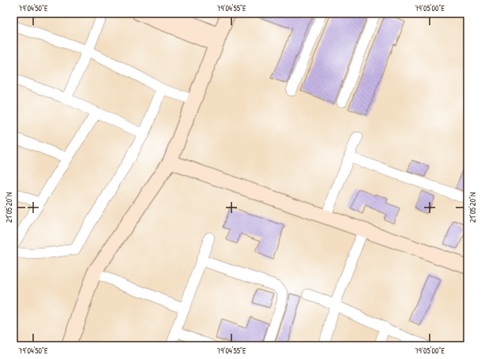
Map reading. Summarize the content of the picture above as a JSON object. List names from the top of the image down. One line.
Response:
{"coordinates":["79°04'50\"E","79°04'55\"E","79°05'00\"E","21°05'20\"N"]}
